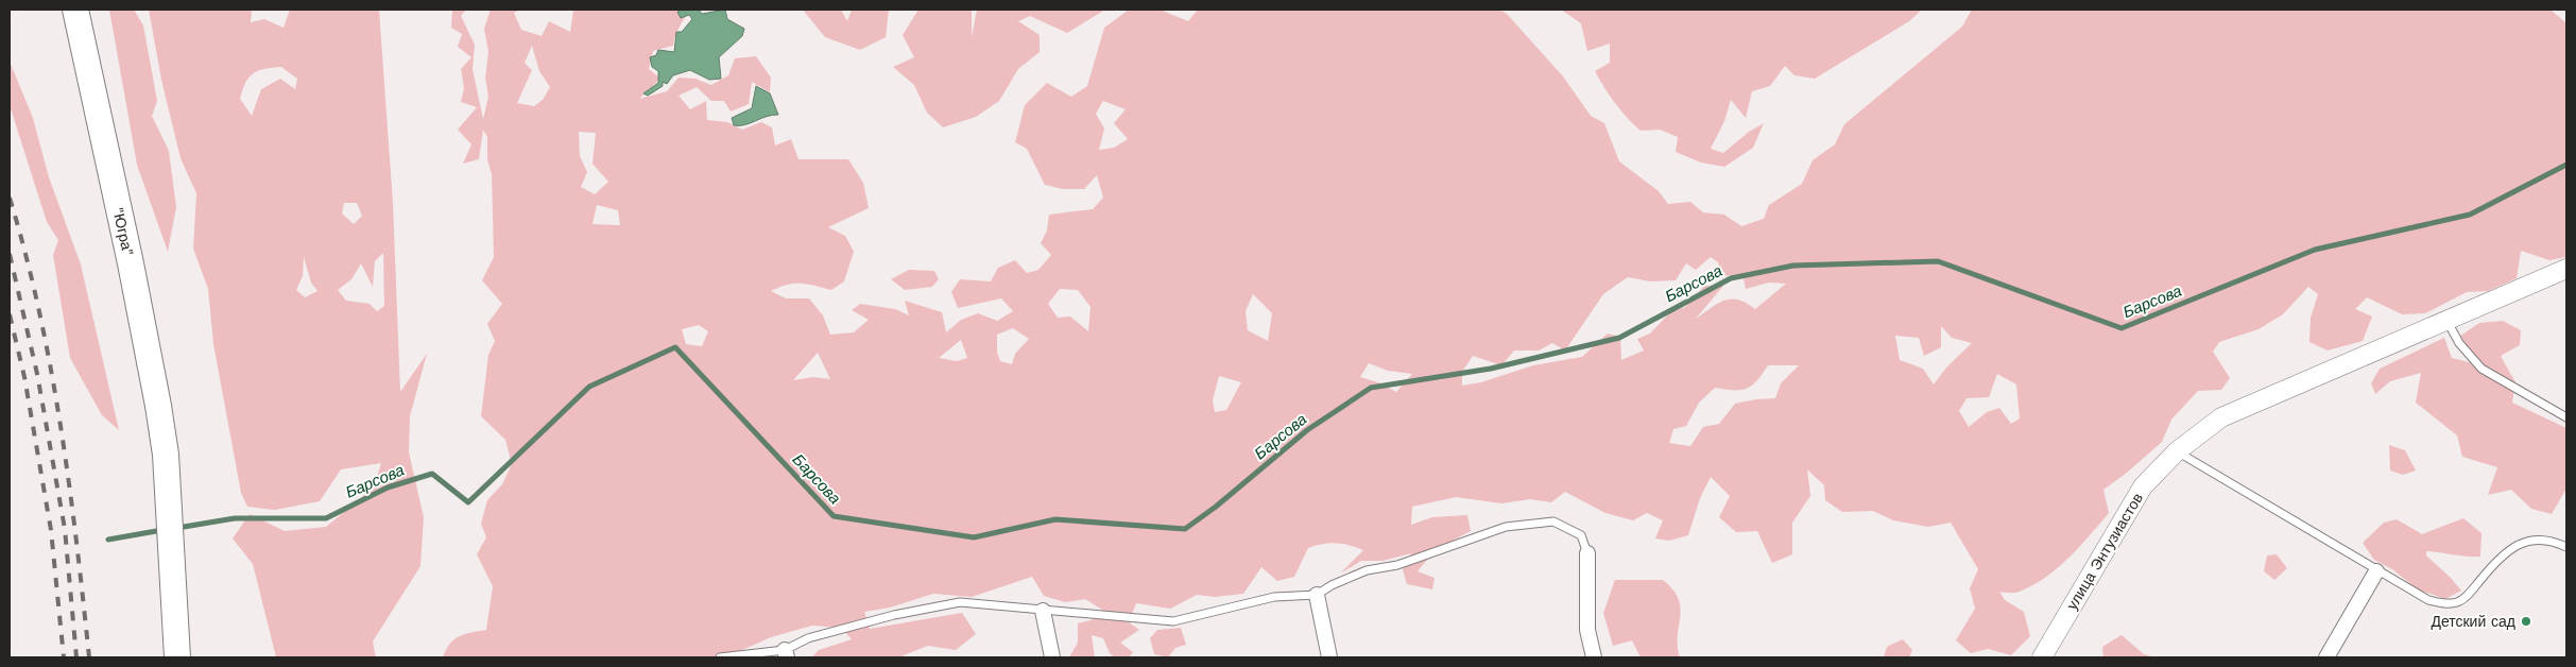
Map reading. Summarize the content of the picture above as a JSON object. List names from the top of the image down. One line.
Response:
{"streets":{"highway":["\"Югра\""],"street":["улица Энтузиастов"]},"water":["Барсова"],"places":["Детский сад"]}
